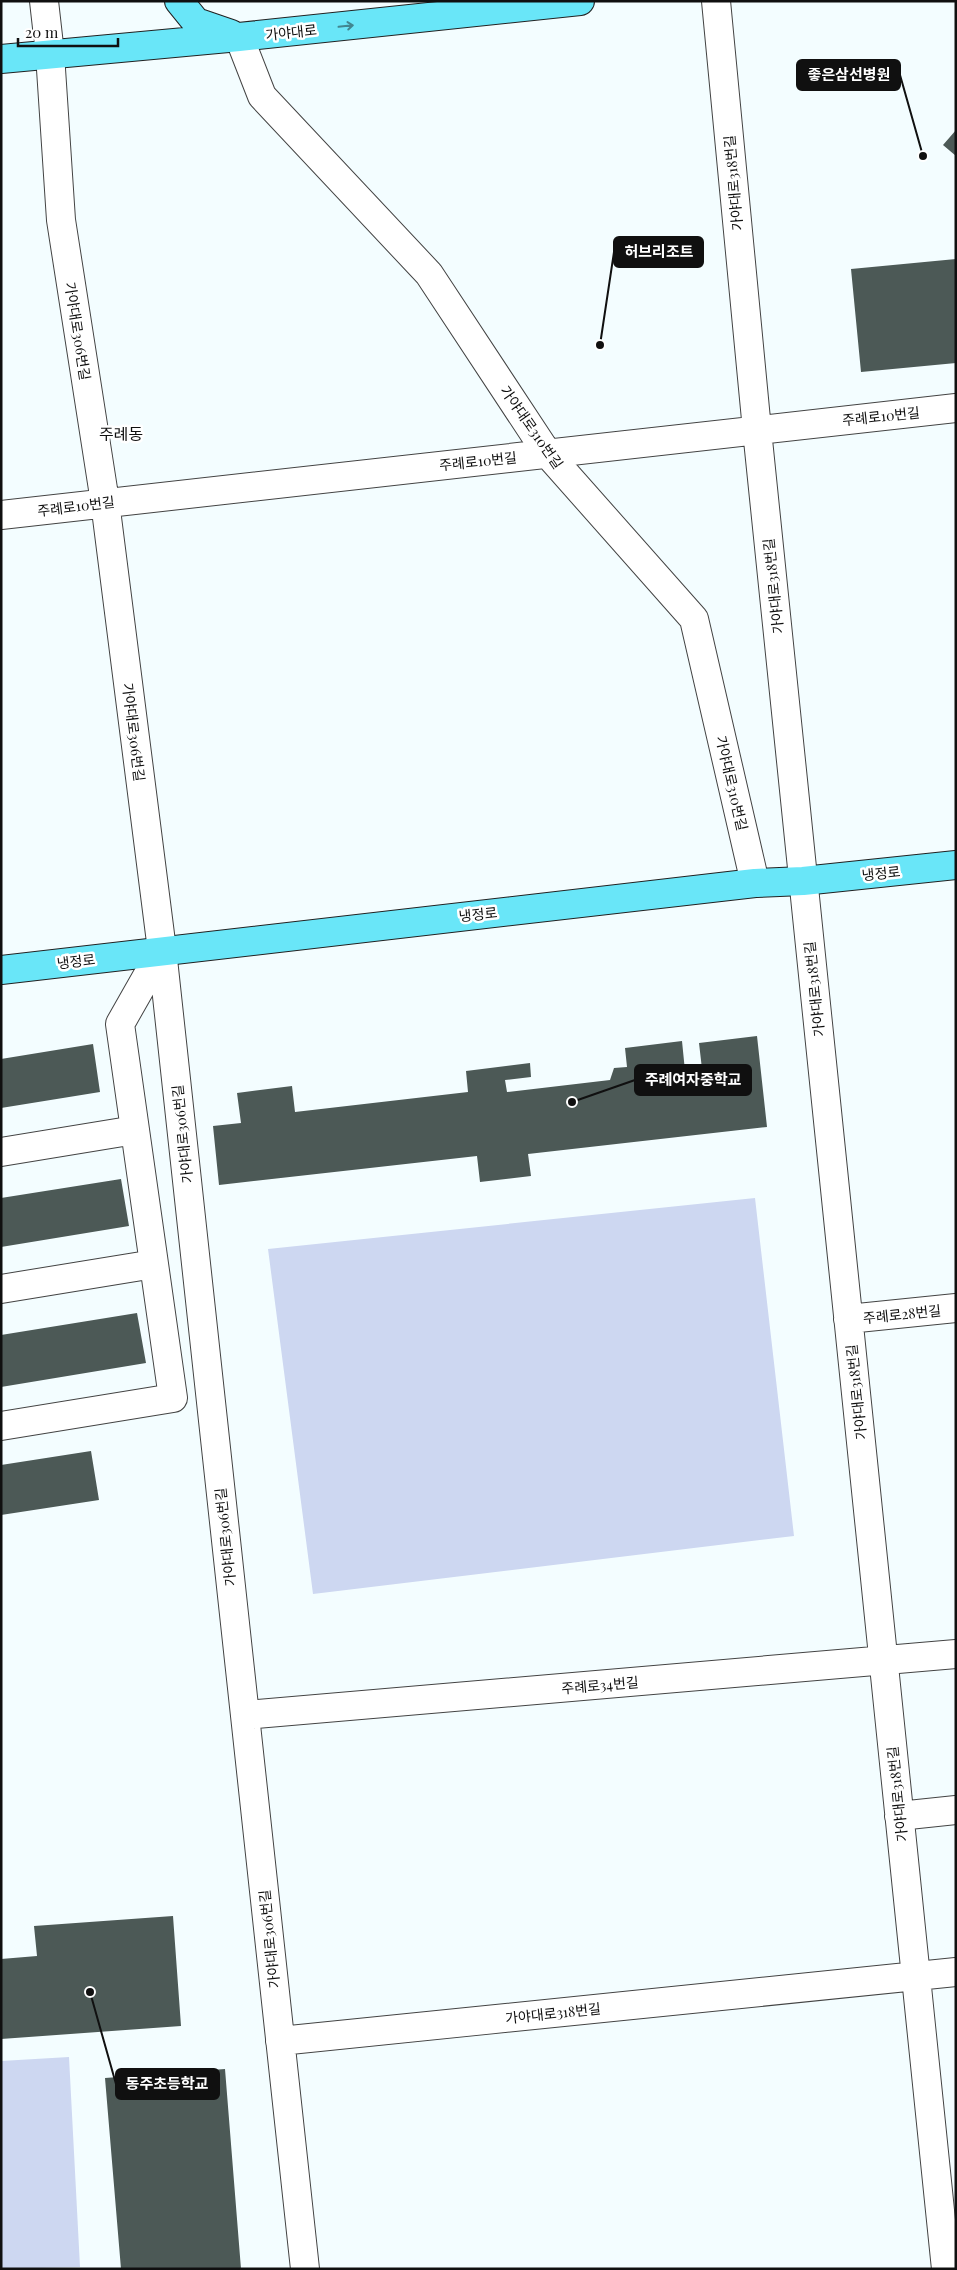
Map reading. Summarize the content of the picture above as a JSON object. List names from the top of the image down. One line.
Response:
{"streets":{"main road":["가야대로","냉정로"],"street":["가야대로318번길","가야대로306번길","주례로10번길","가야대로310번길","주례로28번길","주례로34번길"]},"crossings":[["가야대로","가야대로306번길"],["가야대로","가야대로310번길"],["가야대로318번길","가야대로306번길"],["가야대로318번길","주례로10번길"],["가야대로318번길","냉정로"],["가야대로318번길","주례로28번길"],["가야대로318번길","주례로34번길"],["가야대로306번길","주례로10번길"],["가야대로306번길","냉정로"],["가야대로306번길","주례로34번길"],["주례로10번길","가야대로310번길"],["가야대로310번길","냉정로"]],"one_way":["가야대로"],"districts":["주례동"],"places":["좋은삼선병원","허브리조트","주례여자중학교","동주초등학교"],"scale_bar":"20 m"}
